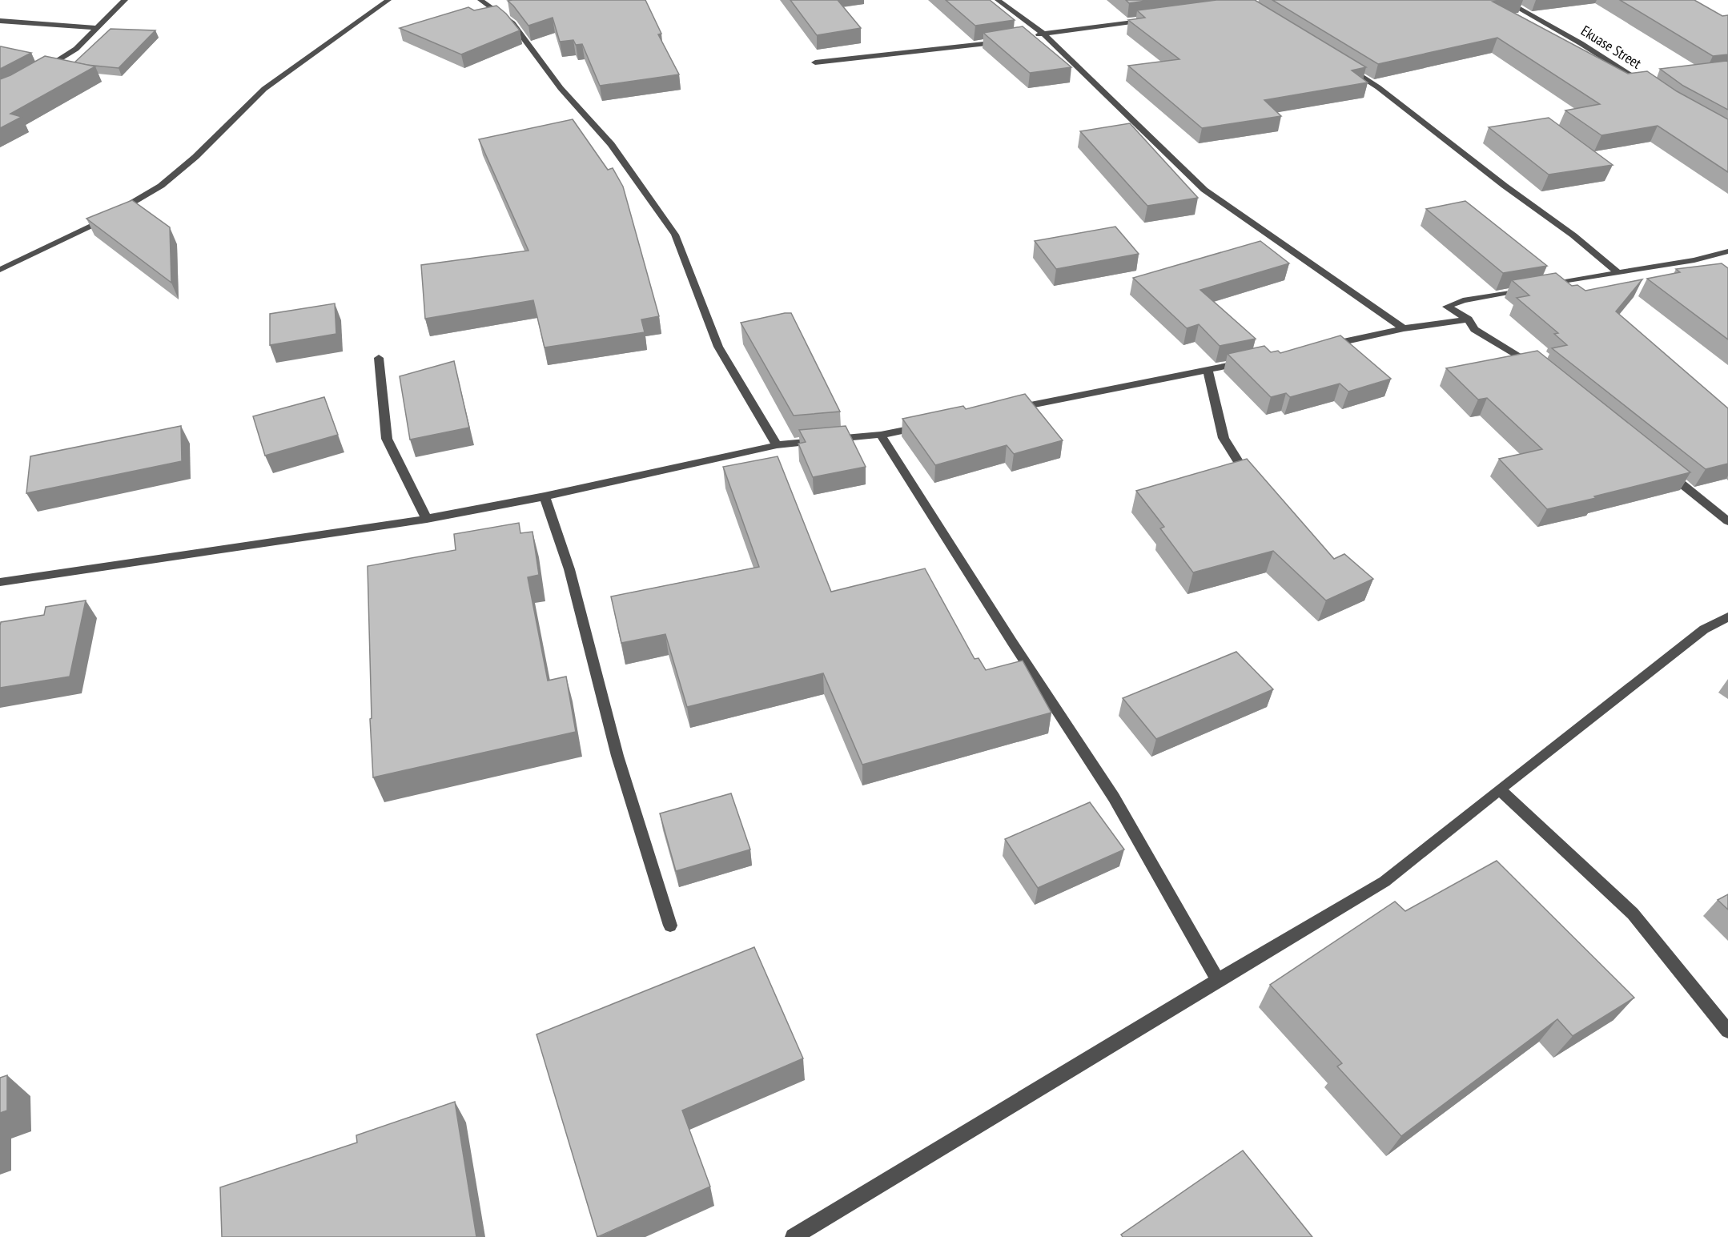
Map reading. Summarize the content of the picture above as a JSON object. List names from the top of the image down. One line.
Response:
{"streets":{"street":["Ekuase Street"]}}
